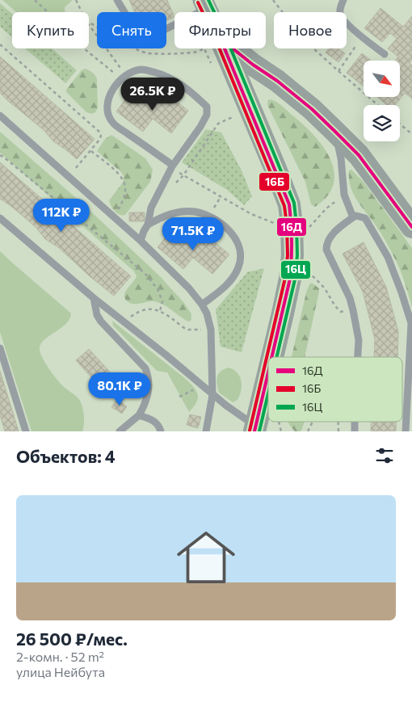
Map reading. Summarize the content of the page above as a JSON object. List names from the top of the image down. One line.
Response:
{"lines":["transit line 16Ц","transit line 16Б","transit line 16Д"],"legend":["16Д","16Б","16Ц"],"north":"bottom right","page":{"chip":["Купить","Снять","Фильтры","Новое"],"price":["26.5K ₽","112K ₽","71.5K ₽","80.1K ₽"],"heading":"Объектов: 4","list":[{"name":"26 500 ₽/мес.","note":"2-комн. · 52 m² · улица Нейбута"}]}}
